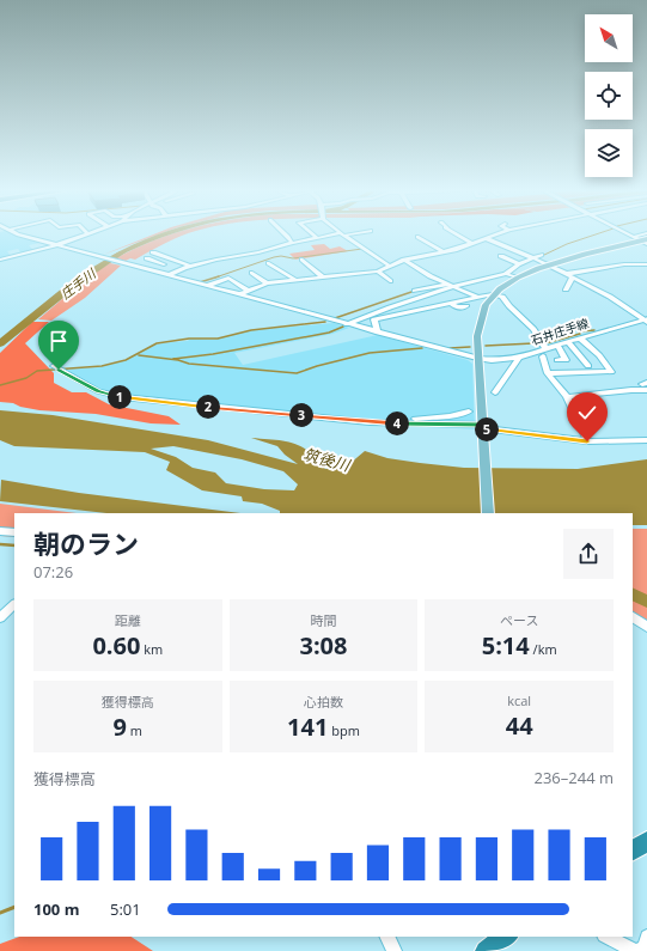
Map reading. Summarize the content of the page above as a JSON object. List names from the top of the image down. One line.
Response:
{"streets":{"street":["石井庄手線"]},"water":["庄手川","筑後川"],"north":"top left","page":{"pins":["1","2","3","4","5"],"heading":["朝のラン","07:26"],"stats":[["距離","0.60 km"],["時間","3:08"],["ペース","5:14 /km"],["獲得標高","9 m"],["心拍数","141 bpm"],["kcal","44"]],"chart":["獲得標高","236–244 m"],"list":[{"name":"100 m","note":"5:01"}]}}
